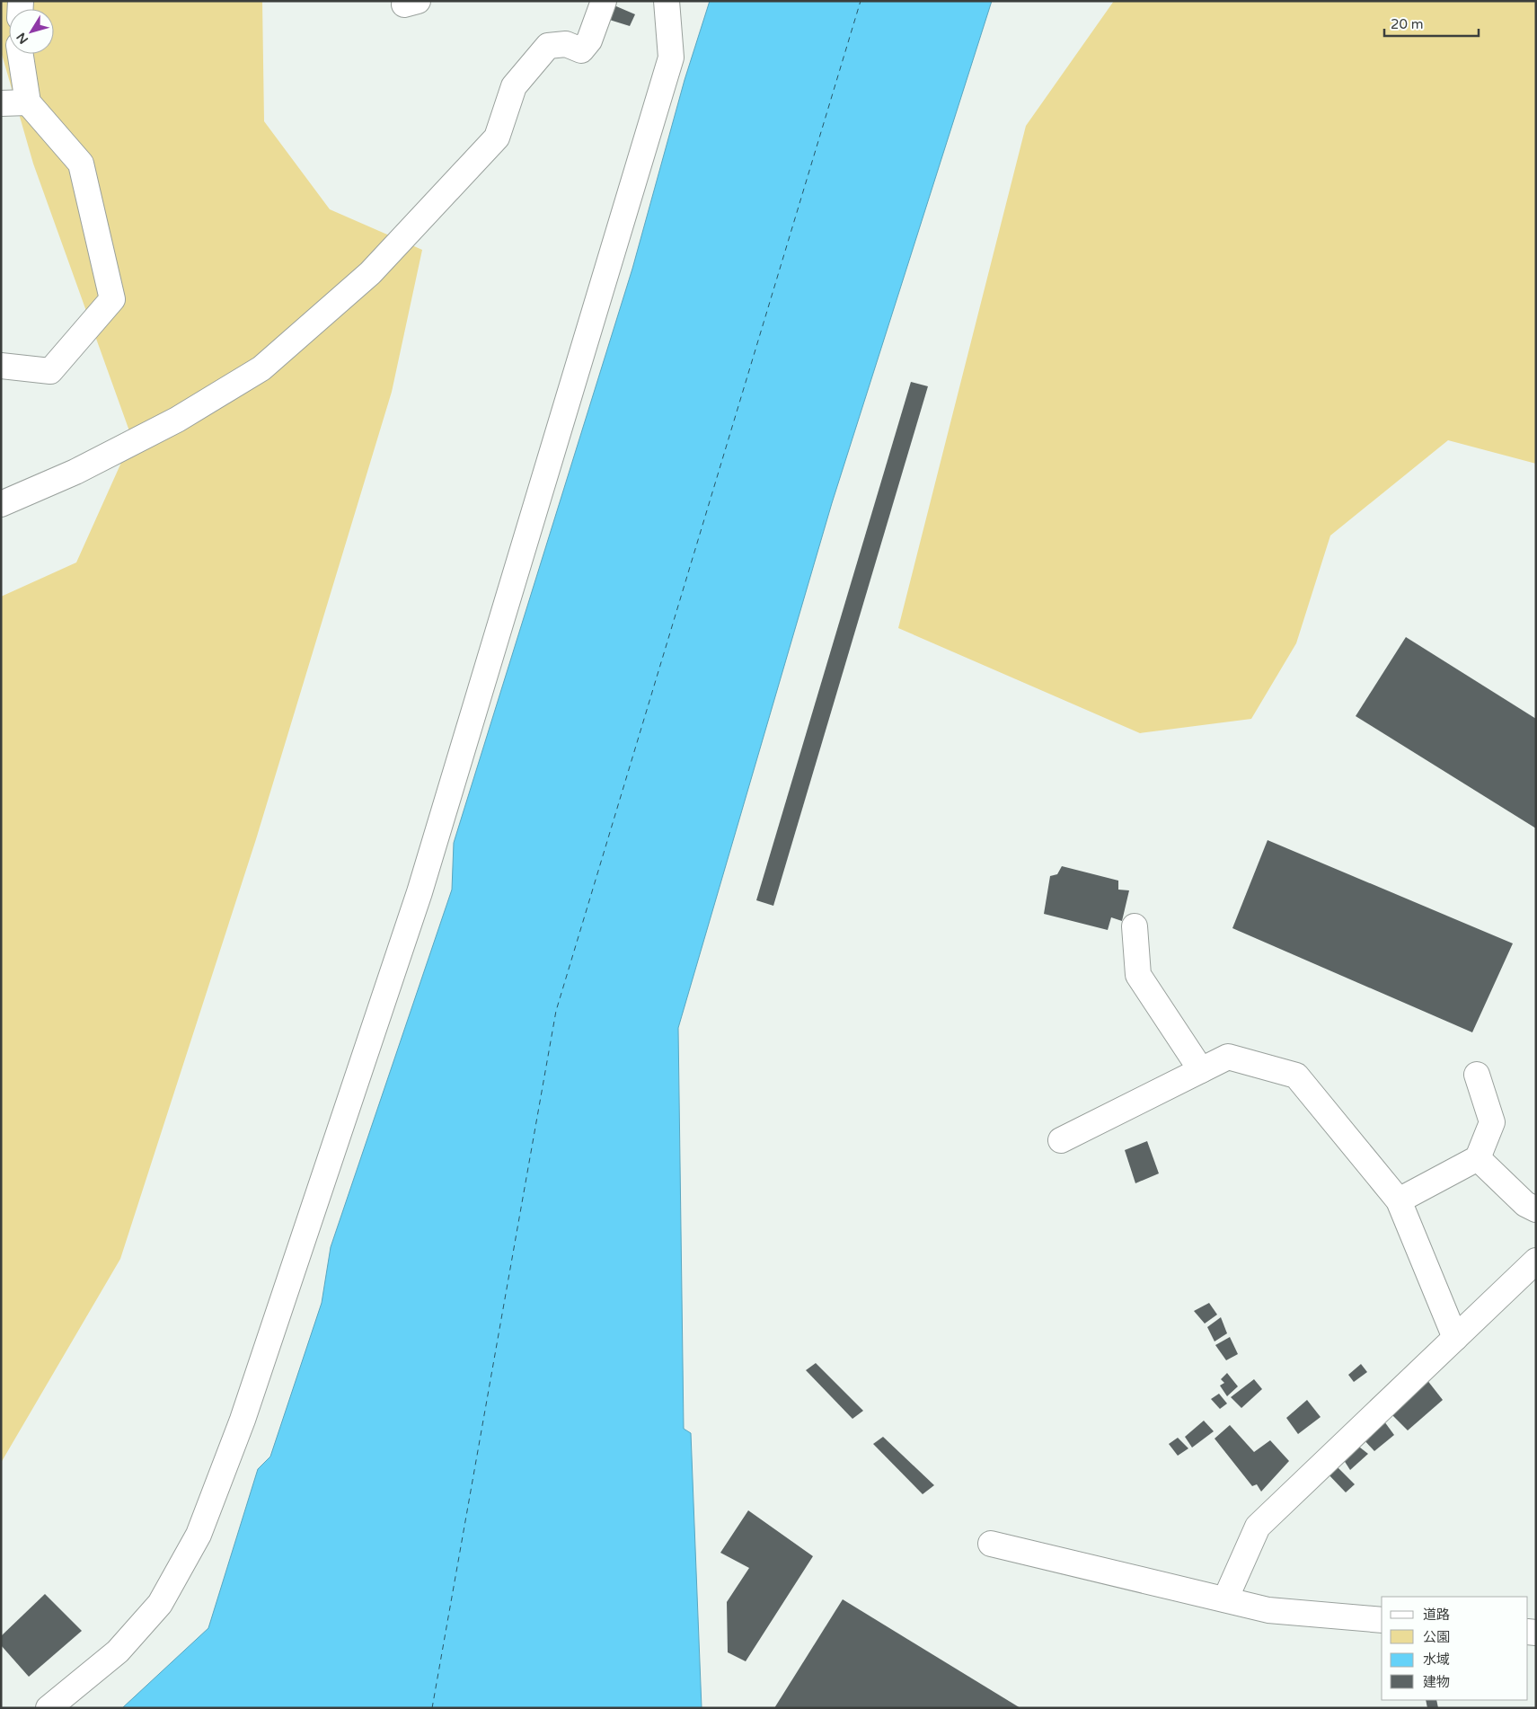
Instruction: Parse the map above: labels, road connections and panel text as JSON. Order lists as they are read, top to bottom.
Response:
{
  "legend": [
    "道路",
    "公園",
    "水域",
    "建物"
  ],
  "scale_bar": "20 m",
  "north": "bottom left"
}
